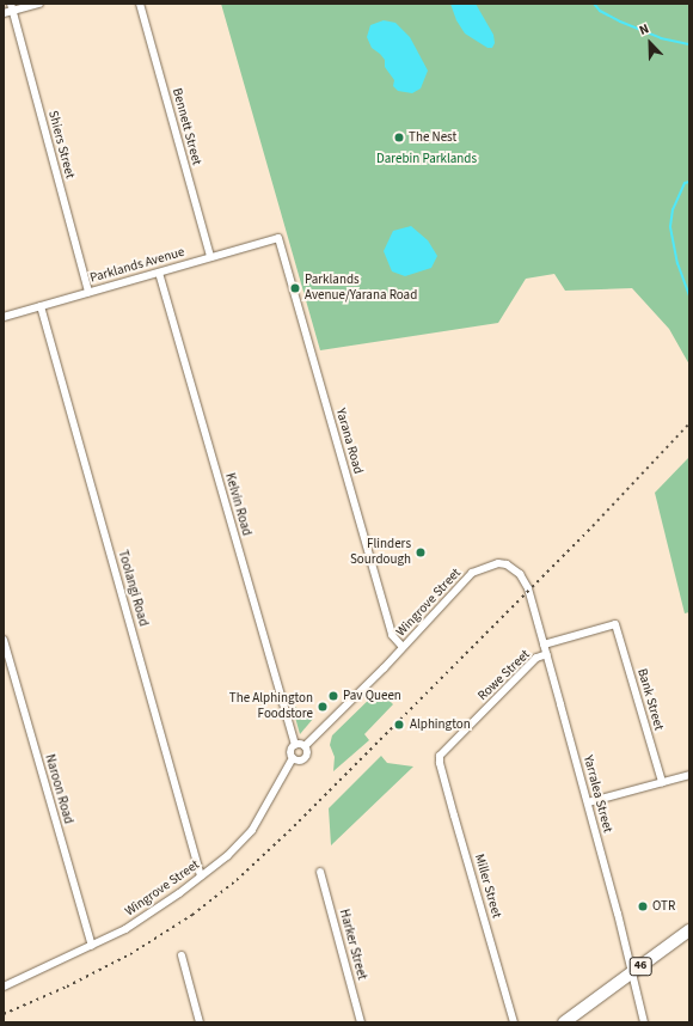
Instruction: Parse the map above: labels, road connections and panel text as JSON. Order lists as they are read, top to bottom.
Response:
{
  "streets": {
    "main road": ["46"],
    "street": [
      "Bennett Street",
      "Shiers Street",
      "Parklands Avenue",
      "Yarana Road",
      "Kelvin Road",
      "Toolangi Road",
      "Wingrove Street",
      "Rowe Street",
      "Bank Street",
      "Naroon Road",
      "Yarralea Street",
      "Miller Street",
      "Harker Street"
    ]
  },
  "crossings": [
    ["Bennett Street", "Parklands Avenue"],
    ["Shiers Street", "Parklands Avenue"],
    ["Parklands Avenue", "Yarana Road"],
    ["Parklands Avenue", "Kelvin Road"],
    ["Parklands Avenue", "Toolangi Road"],
    ["Yarana Road", "Wingrove Street"],
    ["Kelvin Road", "Wingrove Street"],
    ["Toolangi Road", "Wingrove Street"],
    ["Wingrove Street", "Naroon Road"],
    ["Wingrove Street", "Yarralea Street"],
    ["Rowe Street", "Bank Street"],
    ["Rowe Street", "Yarralea Street"],
    ["Rowe Street", "Miller Street"],
    ["Yarralea Street", "46"]
  ],
  "parks": ["Darebin Parklands"],
  "places": [
    "The Nest",
    "Parklands Avenue/Yarana Road",
    "Flinders Sourdough",
    "Pav Queen",
    "The Alphington Foodstore",
    "Alphington",
    "OTR"
  ],
  "north": "top left"
}
